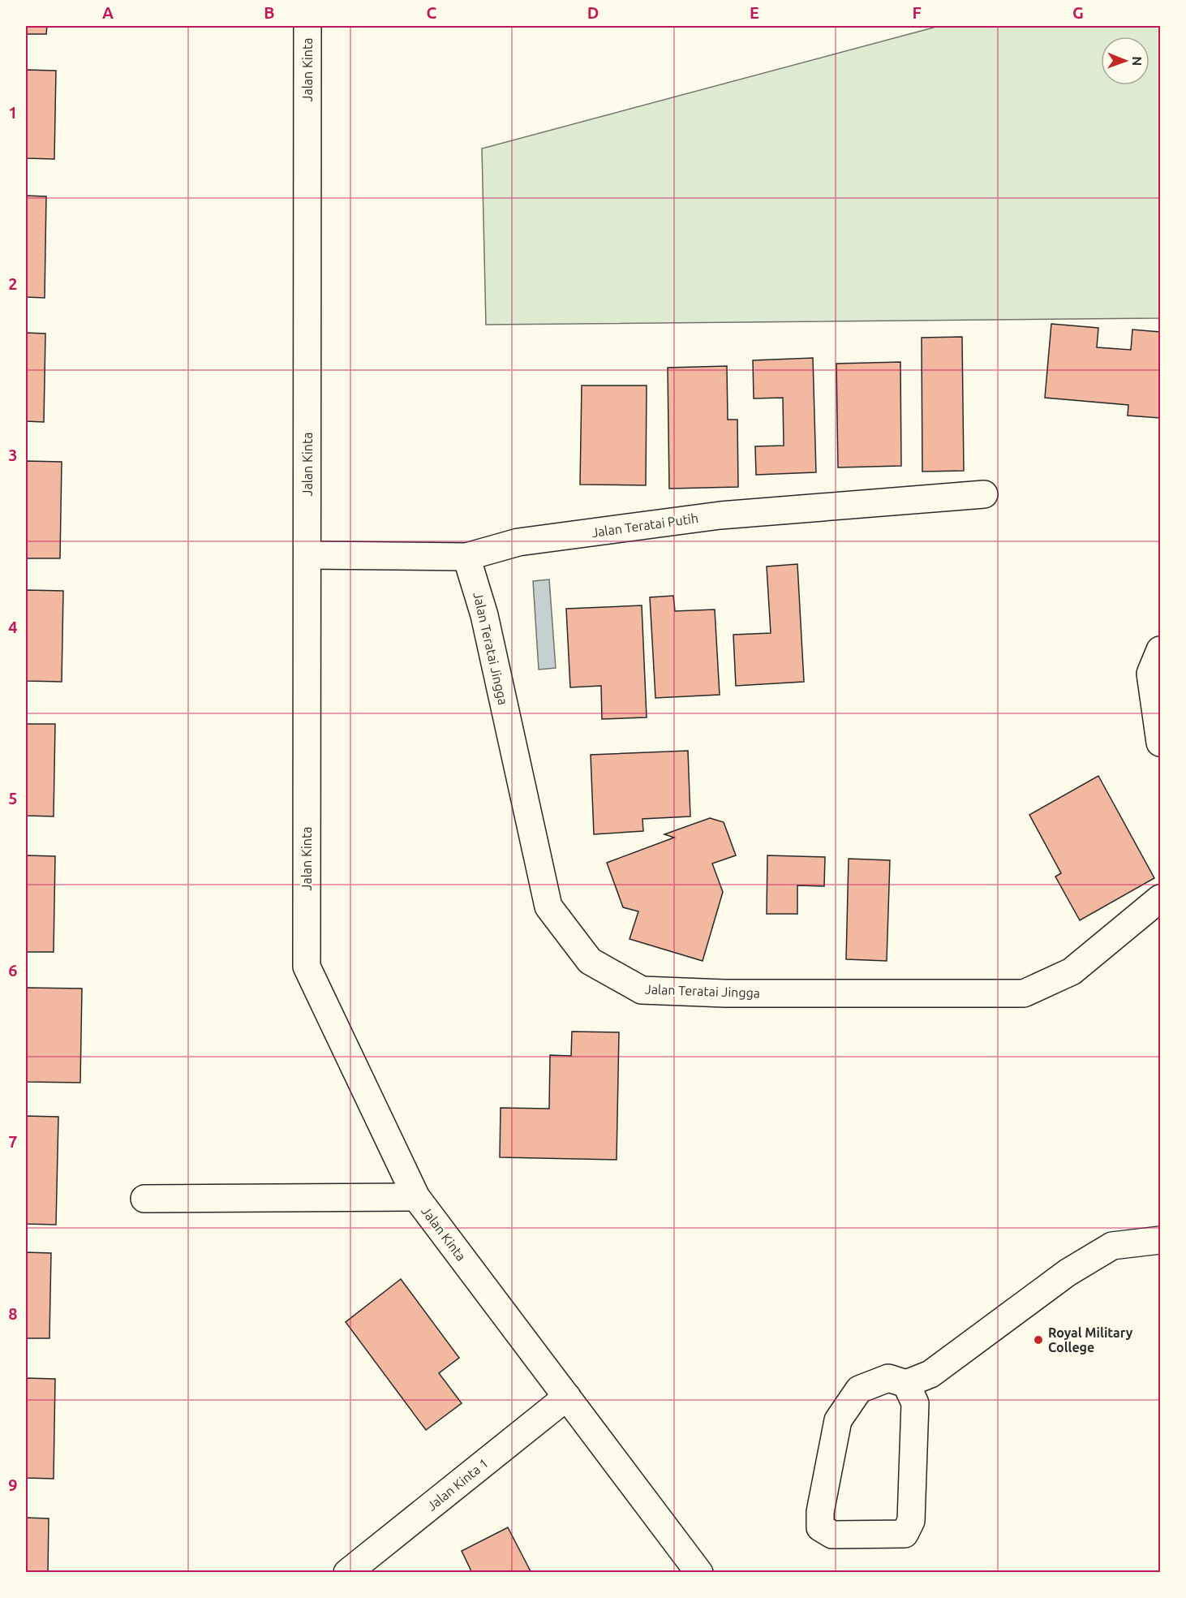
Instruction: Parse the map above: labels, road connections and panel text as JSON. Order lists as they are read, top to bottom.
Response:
{
  "streets": {
    "street": [
      "Jalan Kinta",
      "Jalan Teratai Putih",
      "Jalan Teratai Jingga",
      "Jalan Kinta 1"
    ]
  },
  "crossings": [
    ["Jalan Kinta", "Jalan Teratai Putih"],
    ["Jalan Kinta", "Jalan Kinta 1"],
    ["Jalan Teratai Putih", "Jalan Teratai Jingga"]
  ],
  "places": ["Royal Military College"],
  "north": "right",
  "grid": {
    "columns": [
      "A",
      "B",
      "C",
      "D",
      "E",
      "F",
      "G"
    ],
    "rows": [
      "1",
      "2",
      "3",
      "4",
      "5",
      "6",
      "7",
      "8",
      "9"
    ]
  }
}
